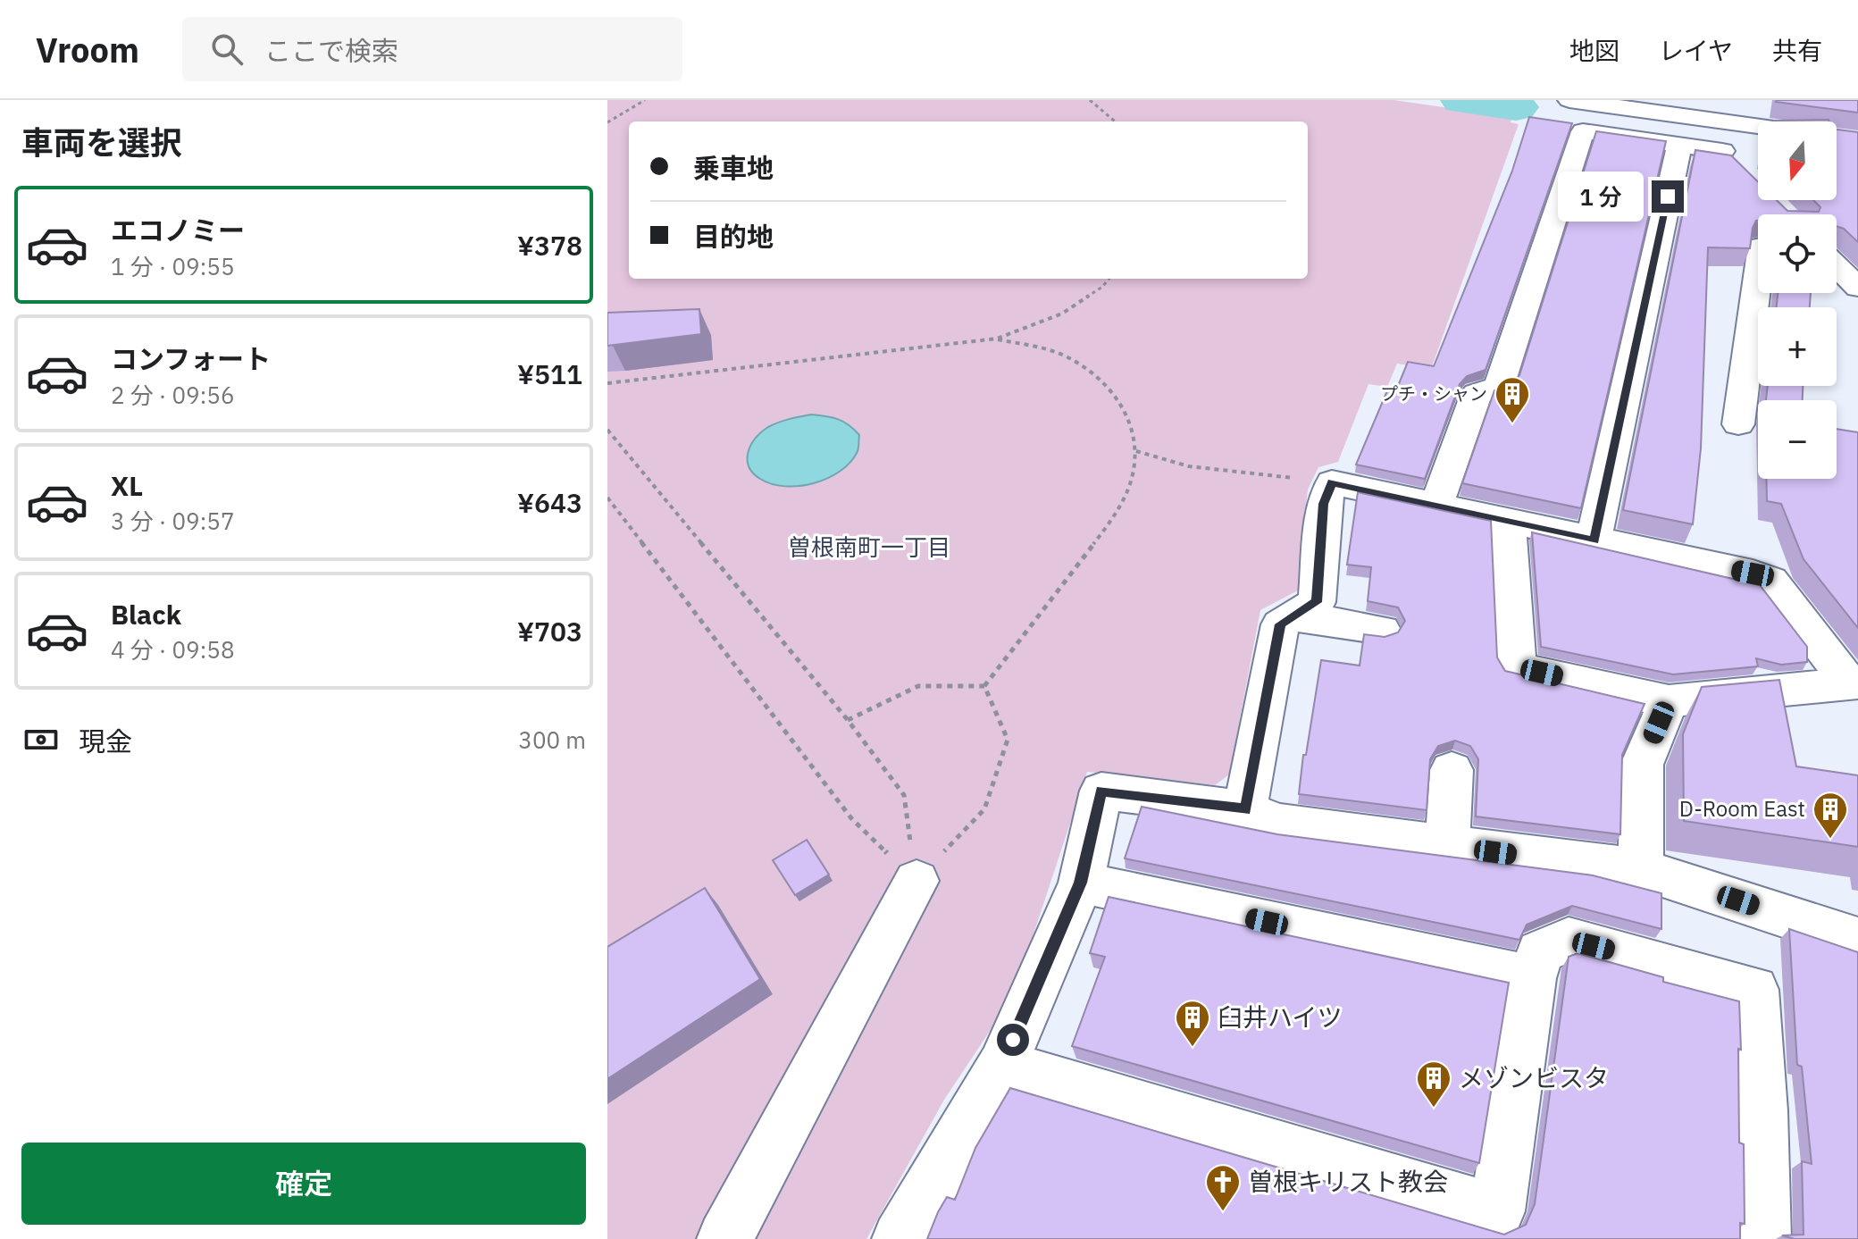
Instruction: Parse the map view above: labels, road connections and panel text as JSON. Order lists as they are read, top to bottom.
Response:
{
  "districts": ["曽根南町一丁目"],
  "places": {
    "building": [
      "プチ・シャン",
      "D-Room East",
      "臼井ハイツ",
      "メゾンビスタ"
    ],
    "church": ["曽根キリスト教会"]
  },
  "north": "bottom",
  "page": {
    "header": "Vroom",
    "search": "ここで検索",
    "nav": ["地図", "レイヤ", "共有"],
    "heading": "車両を選択",
    "map_buttons": ["+", "−"],
    "banner": ["乗車地", "目的地"],
    "bubble": "1 分",
    "list": [
      {
        "name": "エコノミー",
        "note": "1 分 · 09:55",
        "value": "¥378"
      },
      {
        "name": "コンフォート",
        "note": "2 分 · 09:56",
        "value": "¥511"
      },
      {
        "name": "XL",
        "note": "3 分 · 09:57",
        "value": "¥643"
      },
      {
        "name": "Black",
        "note": "4 分 · 09:58",
        "value": "¥703"
      }
    ],
    "pay": ["現金", "300 m"],
    "buttons": "確定"
  }
}
